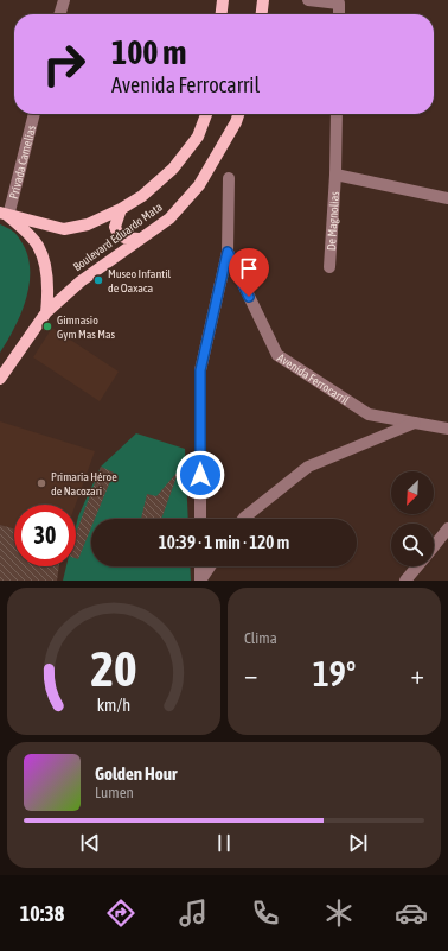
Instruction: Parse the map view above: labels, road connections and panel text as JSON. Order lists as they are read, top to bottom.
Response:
{
  "streets": {
    "main road": ["Boulevard Eduardo Mata"],
    "street": ["Privada Camelias", "De Magnolias", "Avenida Ferrocarril"]
  },
  "crossings": [
    ["Privada Camelias", "Boulevard Eduardo Mata"]
  ],
  "places": ["Museo Infantil de Oaxaca", "Gimnasio Gym Mas Mas", "Primaria Héroe de Nacozari"],
  "north": "bottom left",
  "page": {
    "turn": ["100 m", "Avenida Ferrocarril"],
    "limit": "30",
    "trip": "10:39 · 1 min · 120 m",
    "tile": "Clima",
    "heat": ["−", "19°", "+"],
    "song": ["Golden Hour", "Lumen"],
    "tabs": "10:38",
    "gauge": ["20", "km/h"]
  }
}
